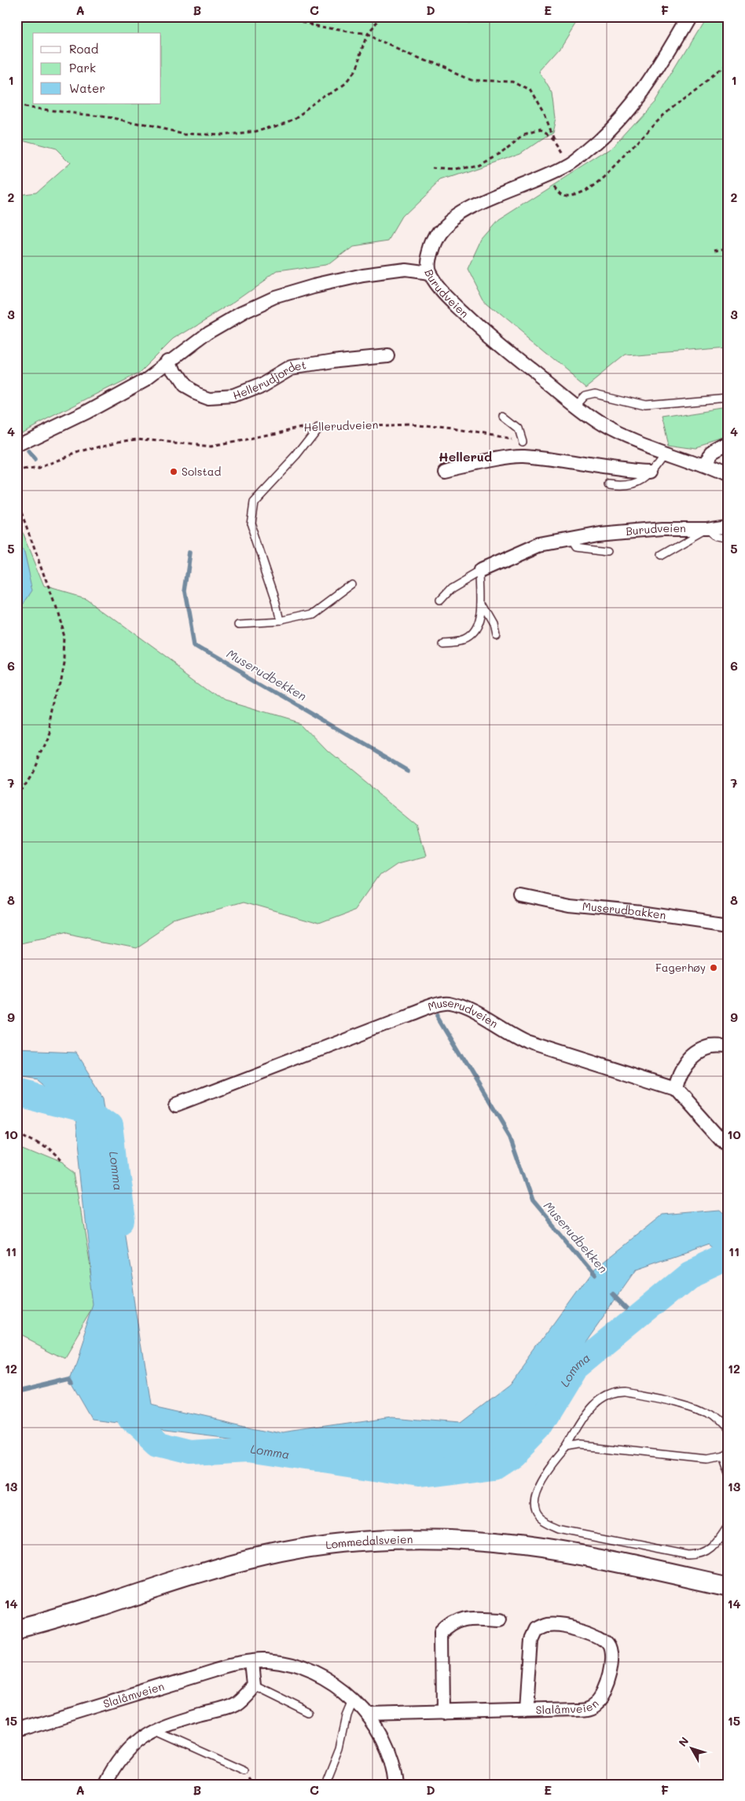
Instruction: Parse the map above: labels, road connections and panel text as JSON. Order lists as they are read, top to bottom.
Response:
{
  "streets": {
    "main road": ["Lommedalsveien"],
    "street": [
      "Burudveien",
      "Hellerudjordet",
      "Muserudbakken",
      "Muserudveien",
      "Slalåmveien"
    ],
    "path": ["Hellerudveien"]
  },
  "districts": ["Hellerud"],
  "water": ["Muserudbekken", "Lomma"],
  "places": ["Solstad", "Fagerhøy"],
  "legend": ["Road", "Park", "Water"],
  "north": "top left",
  "grid": {
    "columns": [
      "A",
      "B",
      "C",
      "D",
      "E",
      "F"
    ],
    "rows": [
      "1",
      "2",
      "3",
      "4",
      "5",
      "6",
      "7",
      "8",
      "9",
      "10",
      "11",
      "12",
      "13",
      "14",
      "15"
    ]
  }
}
